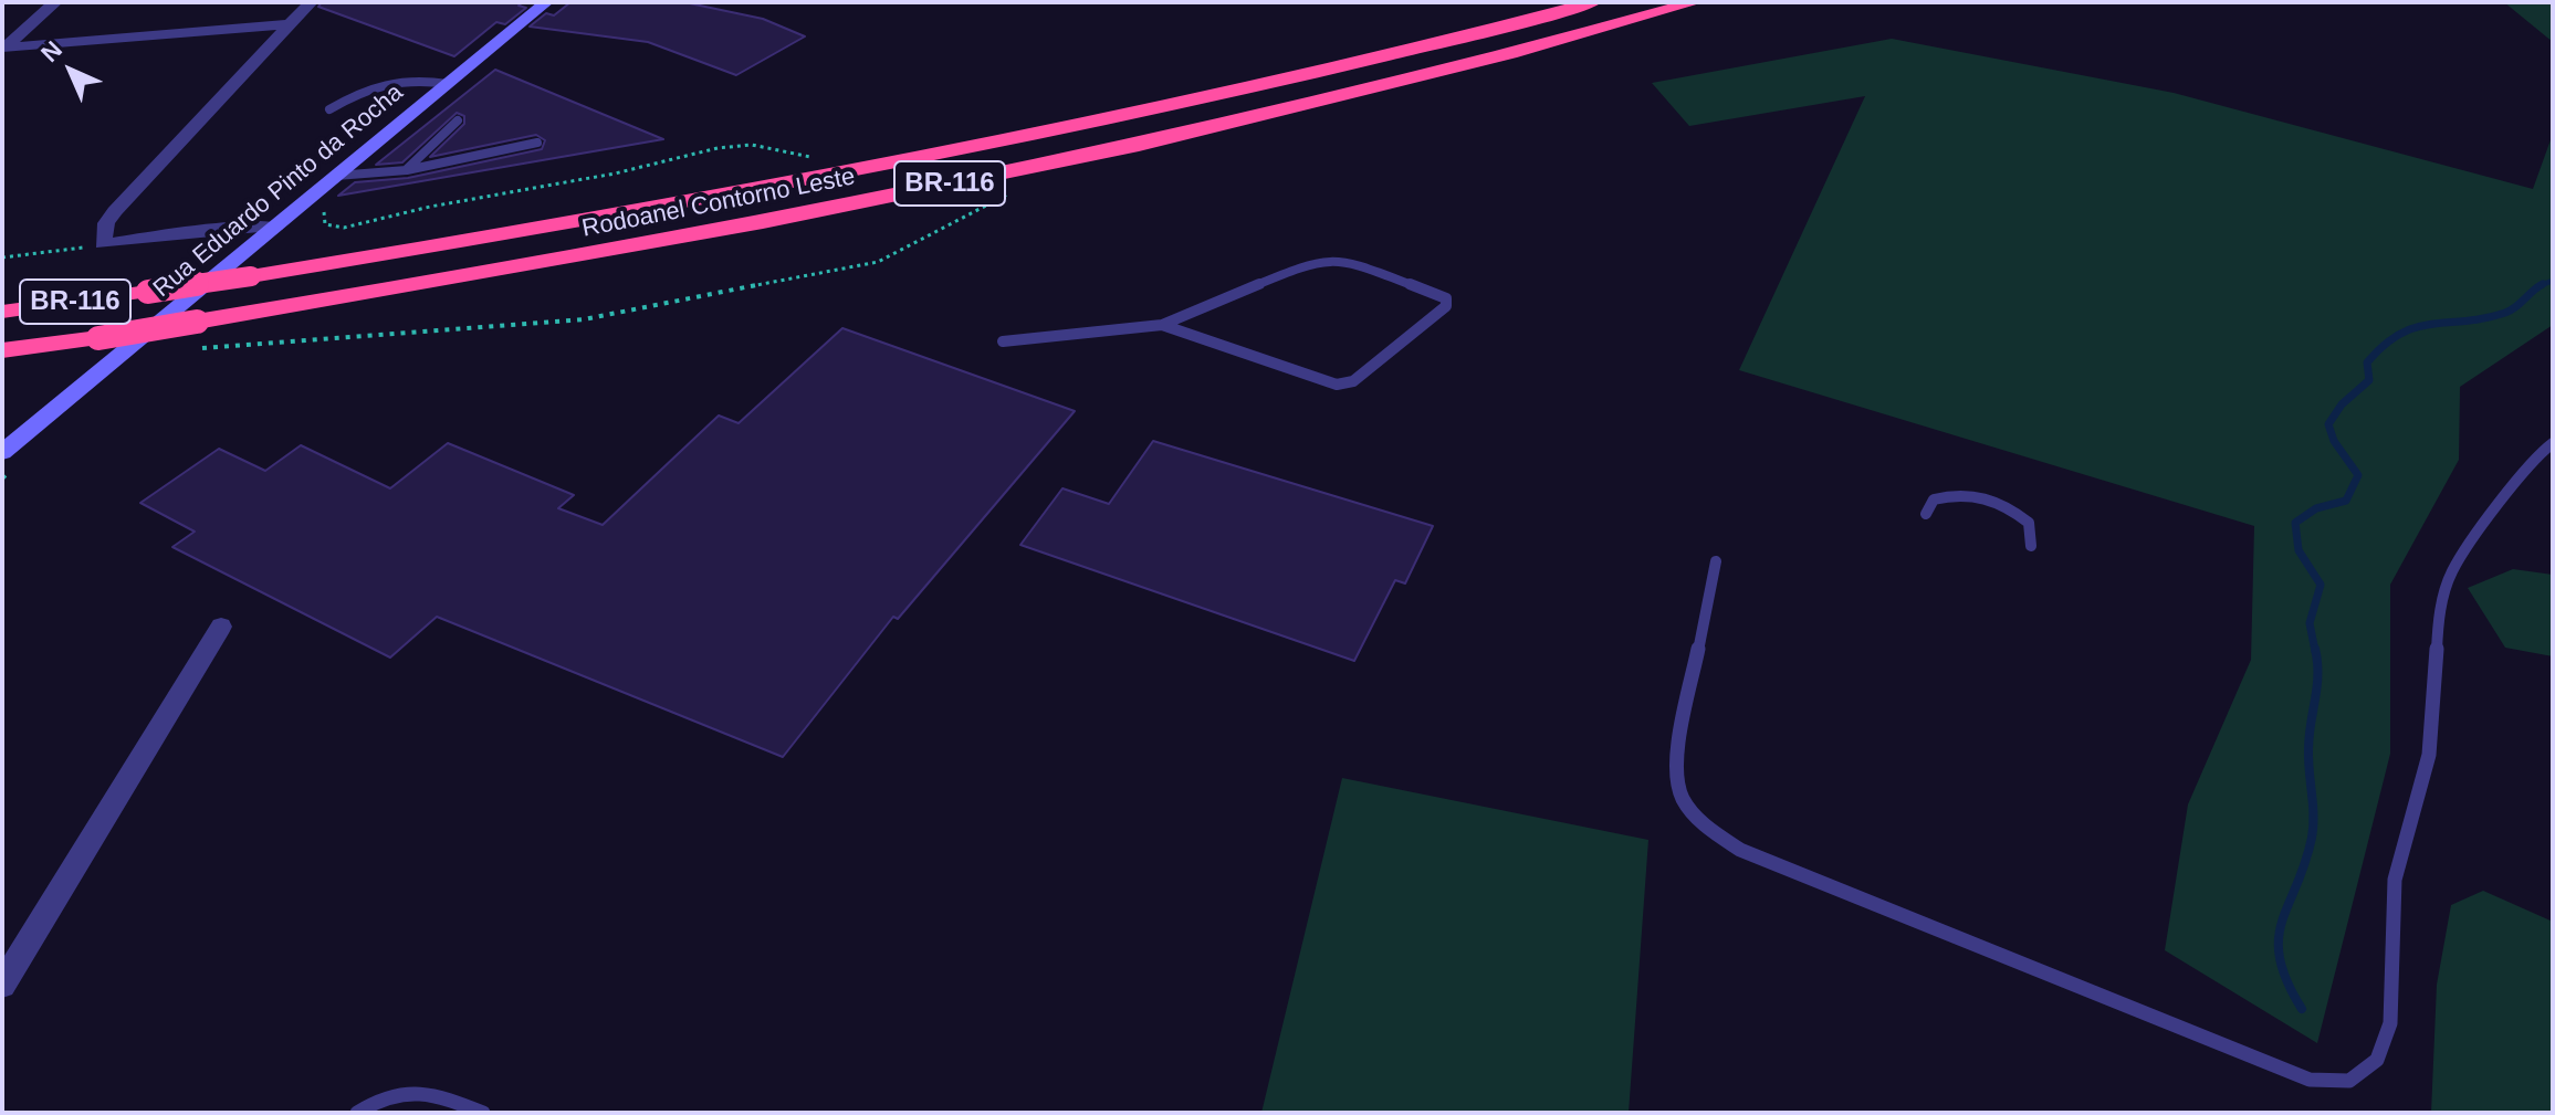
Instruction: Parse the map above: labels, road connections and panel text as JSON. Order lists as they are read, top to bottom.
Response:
{
  "streets": {
    "highway": ["BR-116", "Rodoanel Contorno Leste"],
    "main road": ["Rua Eduardo Pinto da Rocha"]
  },
  "north": "top left"
}
